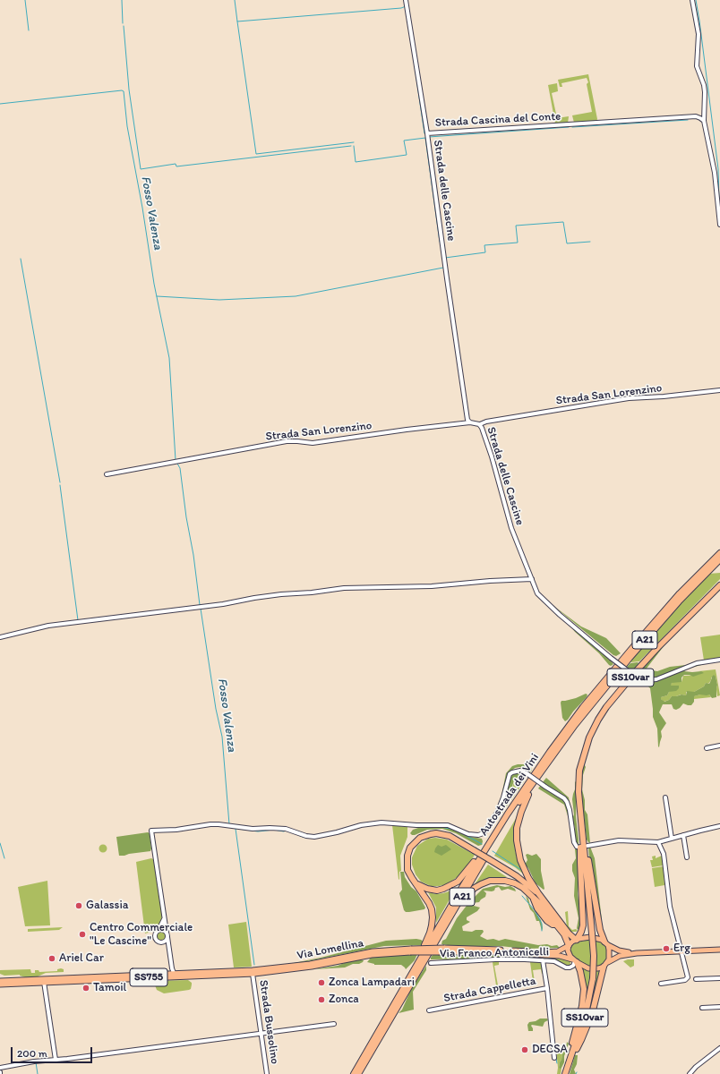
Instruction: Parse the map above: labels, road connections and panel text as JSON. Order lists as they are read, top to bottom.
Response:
{
  "streets": {
    "highway": ["A21", "SS10var", "Autostrada dei Vini"],
    "main road": ["Via Lomellina", "SS755"],
    "street": [
      "Strada Cascina del Conte",
      "Strada delle Cascine",
      "Strada San Lorenzino",
      "Via Franco Antonicelli",
      "Strada Cappelletta",
      "Strada Bussolino"
    ]
  },
  "crossings": [
    ["Strada Cascina del Conte", "Strada delle Cascine"],
    ["Strada delle Cascine", "Strada San Lorenzino"],
    ["Via Lomellina", "SS755"],
    ["Via Lomellina", "Strada Bussolino"],
    ["Via Franco Antonicelli", "Strada Cappelletta"],
    ["SS755", "Strada Bussolino"]
  ],
  "water": ["Fosso Valenza"],
  "places": [
    "Galassia",
    "Centro Commerciale \"Le Cascine\"",
    "Erg",
    "Ariel Car",
    "Zonca Lampadari",
    "Tamoil",
    "Zonca",
    "DECSA"
  ],
  "scale_bar": "200 m"
}
